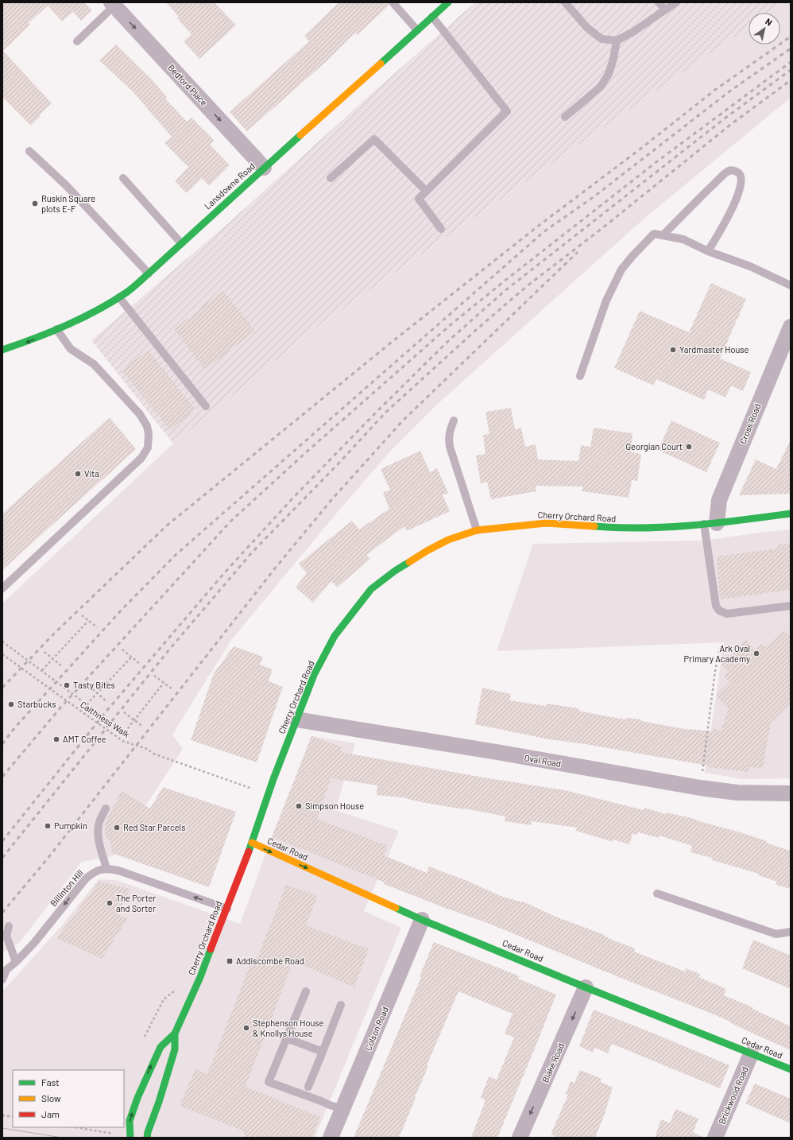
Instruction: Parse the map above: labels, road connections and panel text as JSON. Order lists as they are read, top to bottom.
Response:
{
  "streets": {
    "street": [
      "Bedford Place",
      "Lansdowne Road",
      "Cross Road",
      "Cherry Orchard Road",
      "Oval Road",
      "Cedar Road",
      "Colson Road",
      "Blake Road",
      "Brickwood Road"
    ],
    "lane": ["Billinton Hill"],
    "path": ["Caithness Walk"]
  },
  "crossings": [
    ["Bedford Place", "Lansdowne Road"],
    ["Cross Road", "Cherry Orchard Road"],
    ["Cherry Orchard Road", "Oval Road"],
    ["Cherry Orchard Road", "Cedar Road"],
    ["Cedar Road", "Colson Road"],
    ["Cedar Road", "Blake Road"],
    ["Cedar Road", "Brickwood Road"]
  ],
  "one_way": ["Bedford Place", "Billinton Hill", "Blake Road"],
  "places": {
    "other": [
      "Ruskin Square plots E-F",
      "Yardmaster House",
      "Georgian Court",
      "Vita",
      "Ark Oval Primary Academy",
      "Tasty Bites",
      "Starbucks",
      "AMT Coffee",
      "Simpson House",
      "Pumpkin",
      "Red Star Parcels",
      "The Porter and Sorter",
      "Stephenson House & Knollys House"
    ],
    "transit": ["Addiscombe Road"]
  },
  "legend": ["Fast", "Slow", "Jam"],
  "north": "top right"
}
